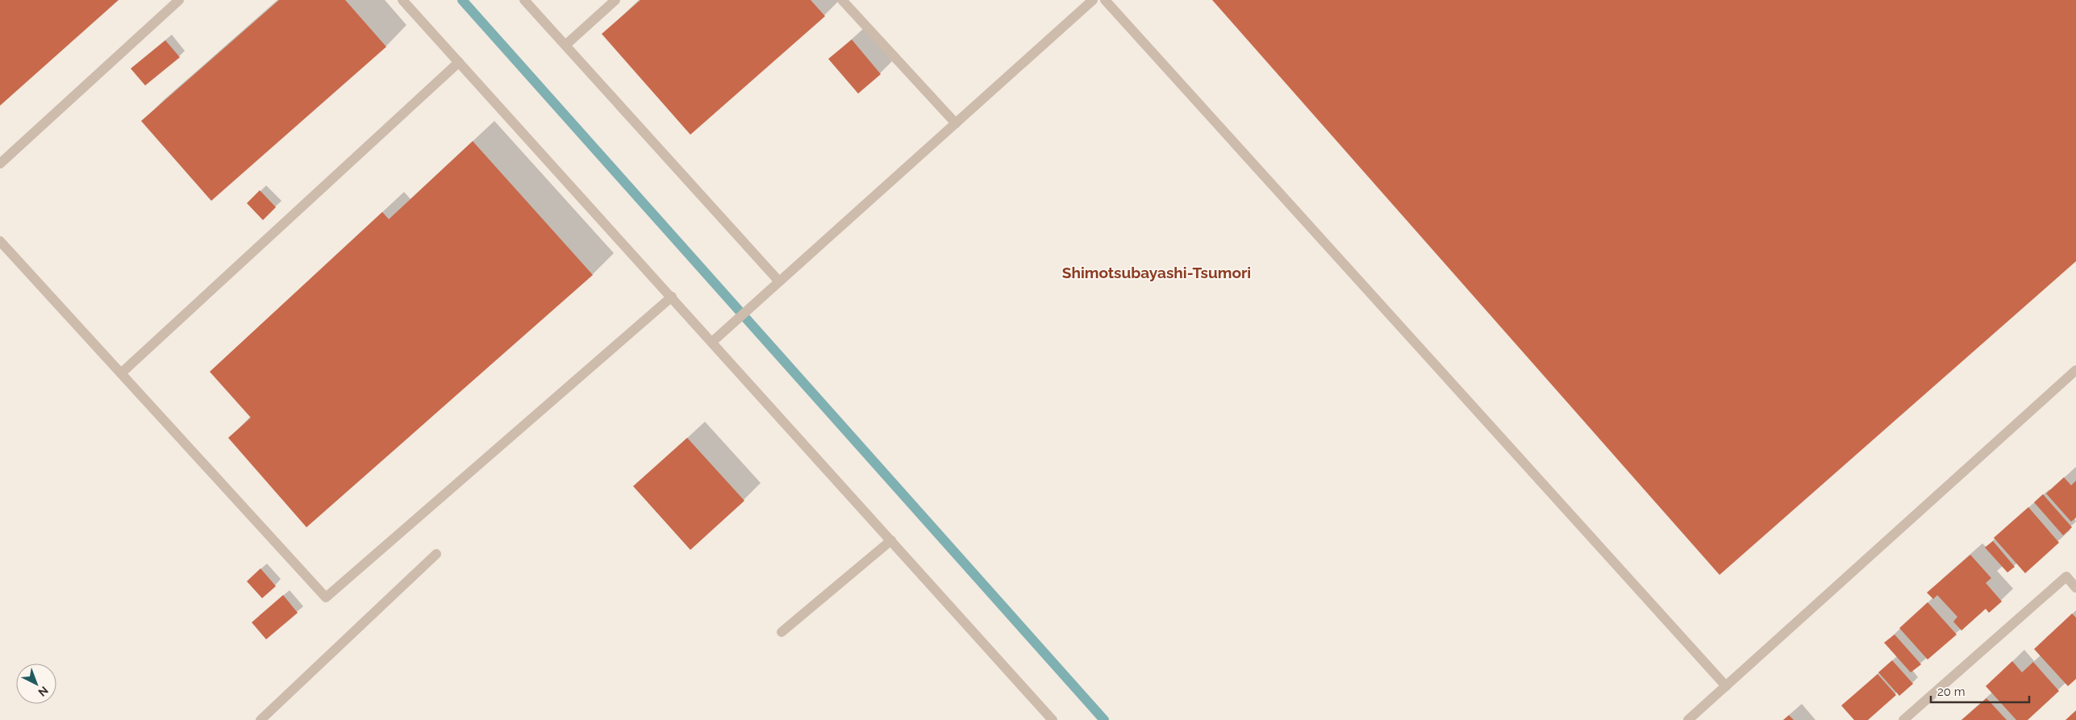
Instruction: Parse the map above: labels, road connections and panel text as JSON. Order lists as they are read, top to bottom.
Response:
{
  "districts": ["Shimotsubayashi-Tsumori"],
  "scale_bar": "20 m",
  "north": "bottom right"
}
